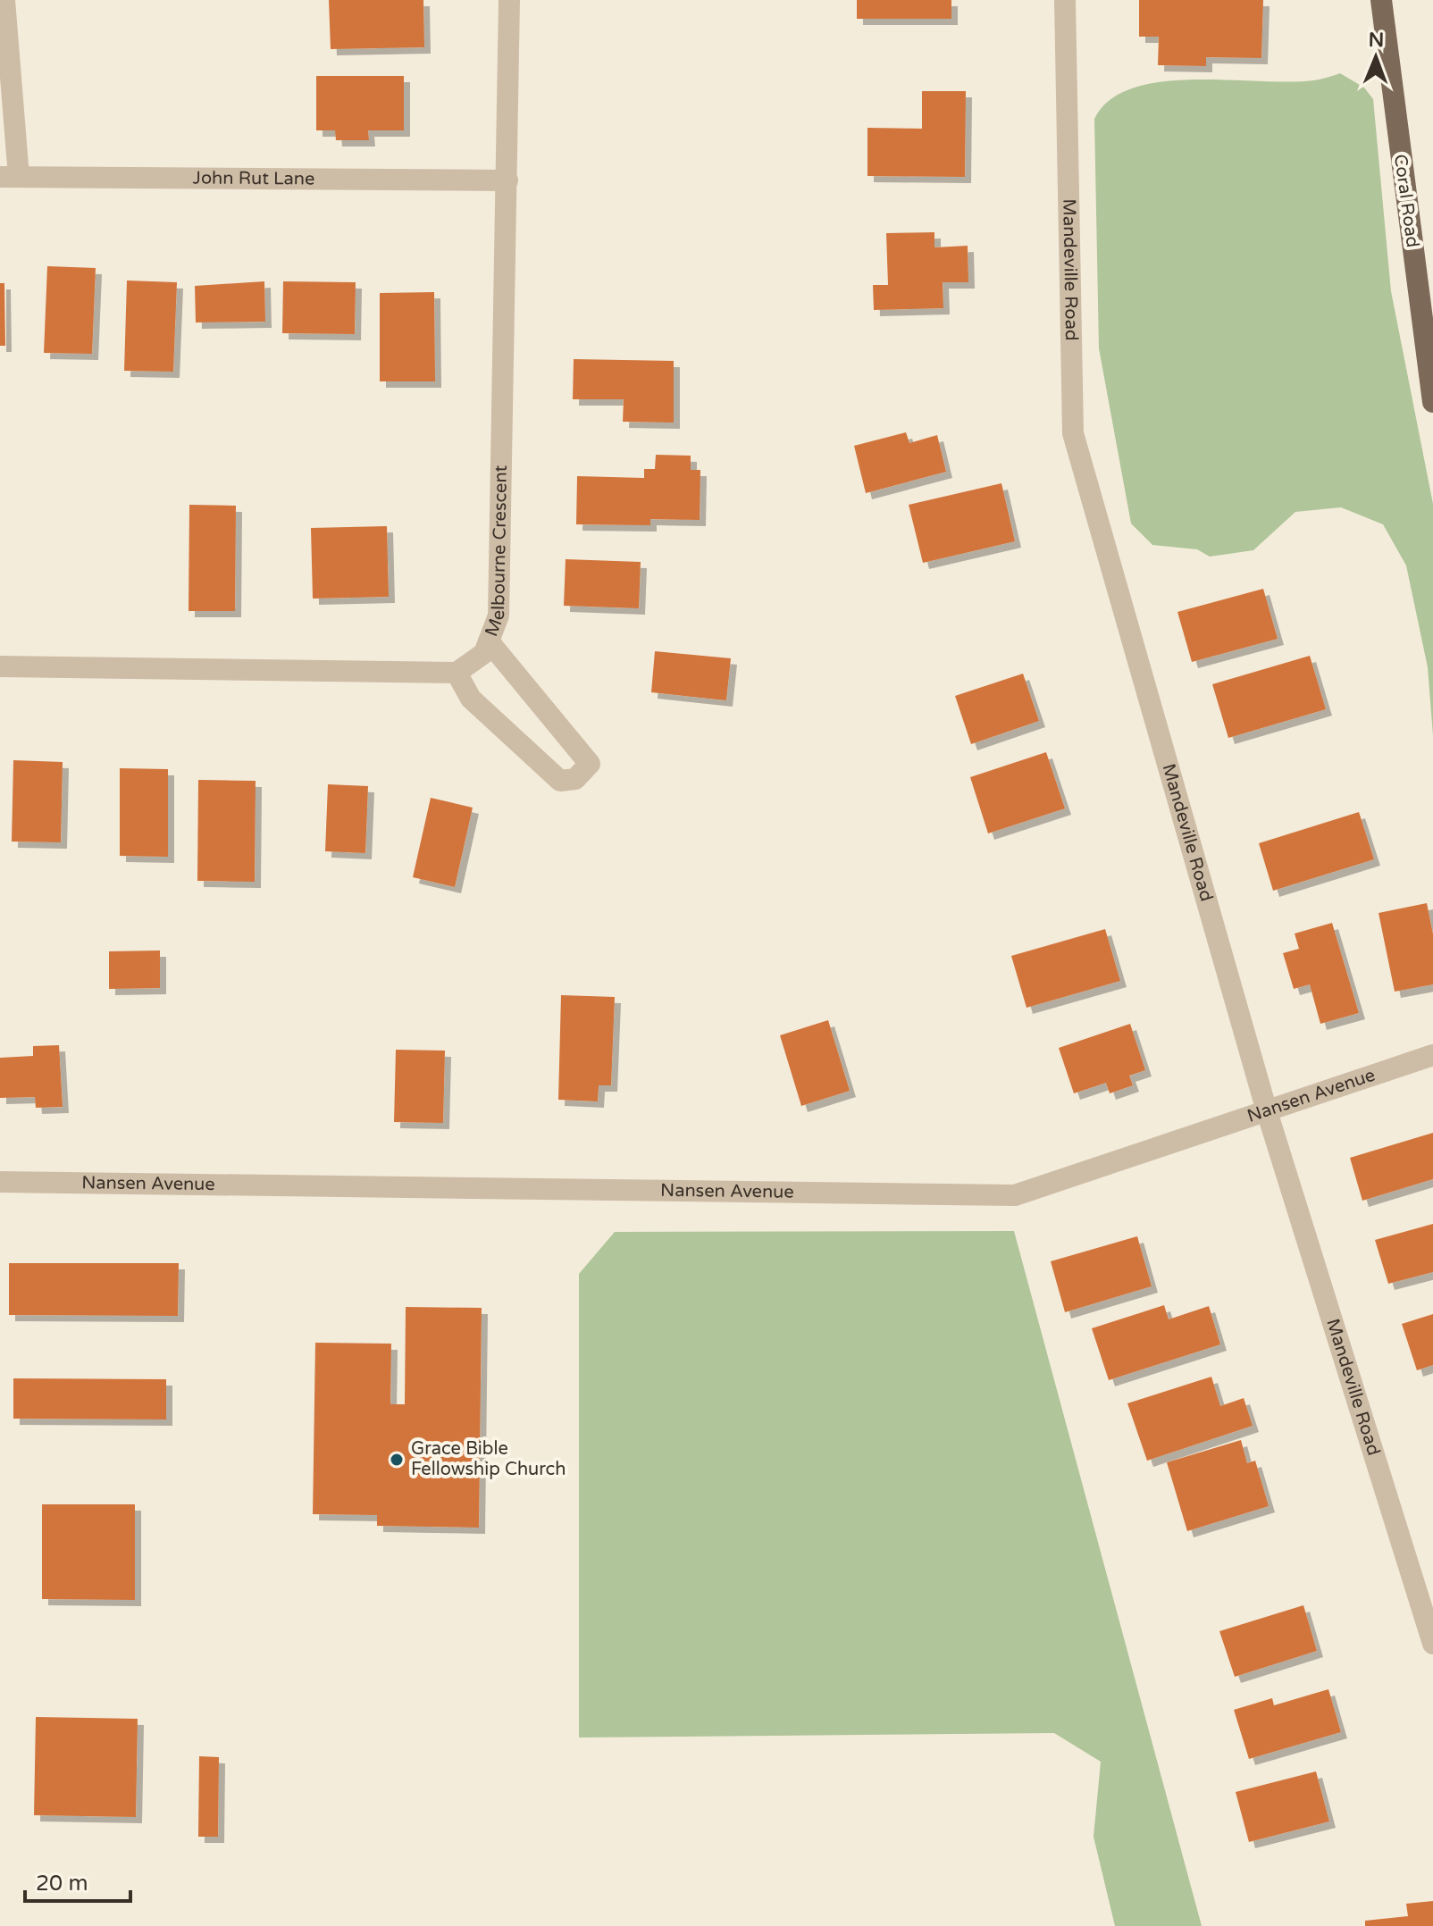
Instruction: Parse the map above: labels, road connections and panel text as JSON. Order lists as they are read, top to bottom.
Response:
{
  "streets": {
    "main road": ["Coral Road"],
    "street": [
      "John Rut Lane",
      "Mandeville Road",
      "Melbourne Crescent",
      "Nansen Avenue"
    ]
  },
  "crossings": [
    ["John Rut Lane", "Melbourne Crescent"],
    ["Mandeville Road", "Nansen Avenue"]
  ],
  "places": ["Grace Bible Fellowship Church"],
  "scale_bar": "20 m",
  "north": "top"
}
